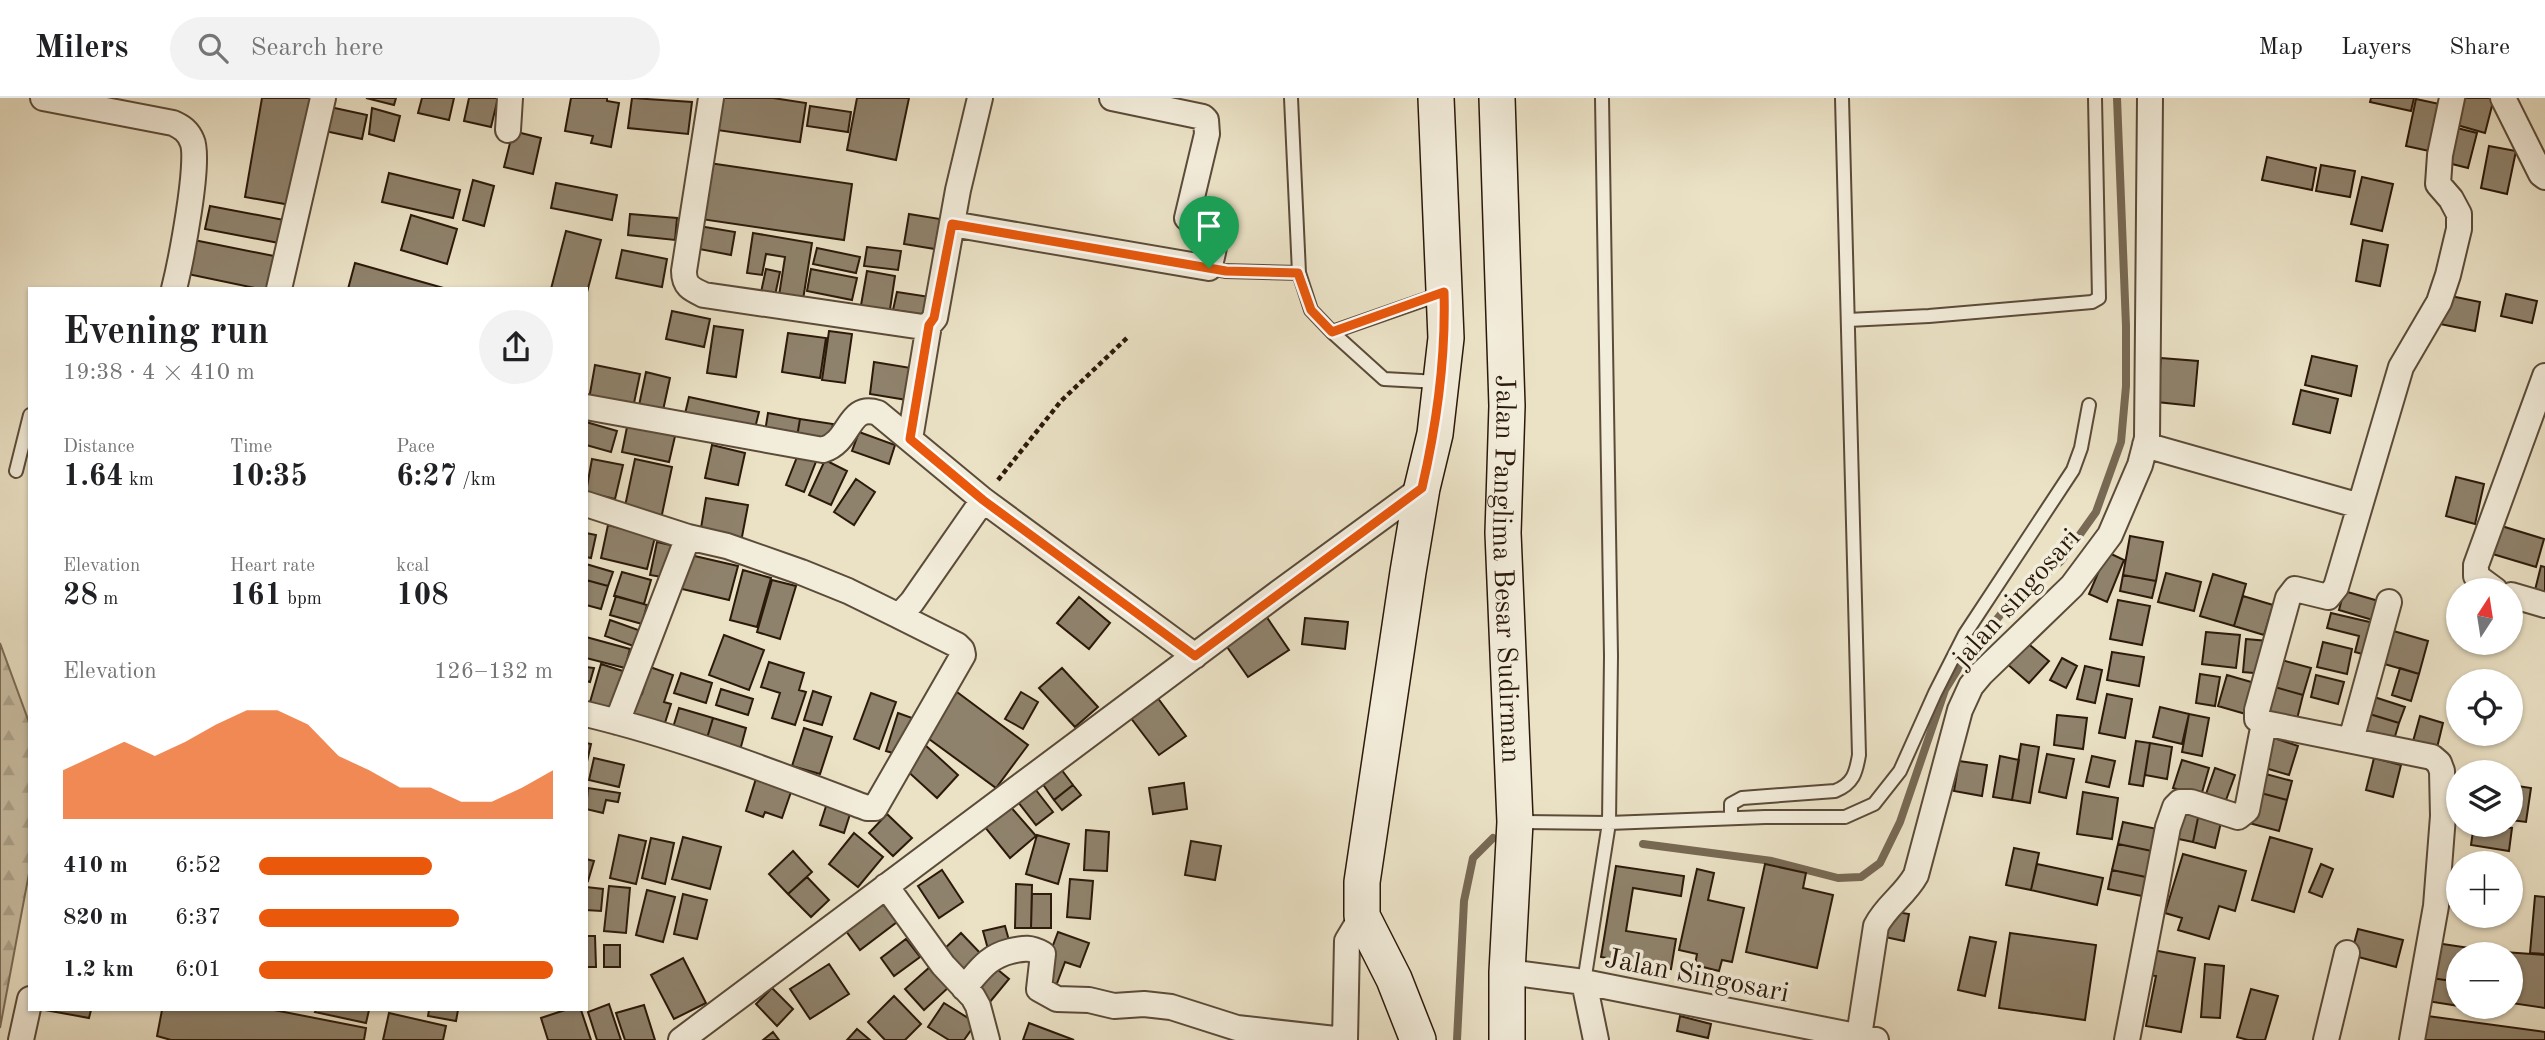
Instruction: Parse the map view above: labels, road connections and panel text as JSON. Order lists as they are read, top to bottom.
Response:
{
  "streets": {
    "main road": ["Jalan Panglima Besar Sudirman"],
    "street": ["jalan singosari", "Jalan Singosari"]
  },
  "crossings": [
    ["Jalan Panglima Besar Sudirman", "Jalan Singosari"],
    ["jalan singosari", "Jalan Singosari"]
  ],
  "north": "top",
  "page": {
    "header": "Milers",
    "search": "Search here",
    "nav": ["Map", "Layers", "Share"],
    "heading": ["Evening run", "19:38 · 4 × 410 m"],
    "stats": [
      ["Distance", "1.64 km"],
      ["Time", "10:35"],
      ["Pace", "6:27 /km"],
      ["Elevation", "28 m"],
      ["Heart rate", "161 bpm"],
      ["kcal", "108"]
    ],
    "map_buttons": ["+", "−"],
    "chart": ["Elevation", "126–132 m"],
    "list": [
      {
        "name": "410 m",
        "note": "6:52"
      },
      {
        "name": "820 m",
        "note": "6:37"
      },
      {
        "name": "1.2 km",
        "note": "6:01"
      }
    ]
  }
}
